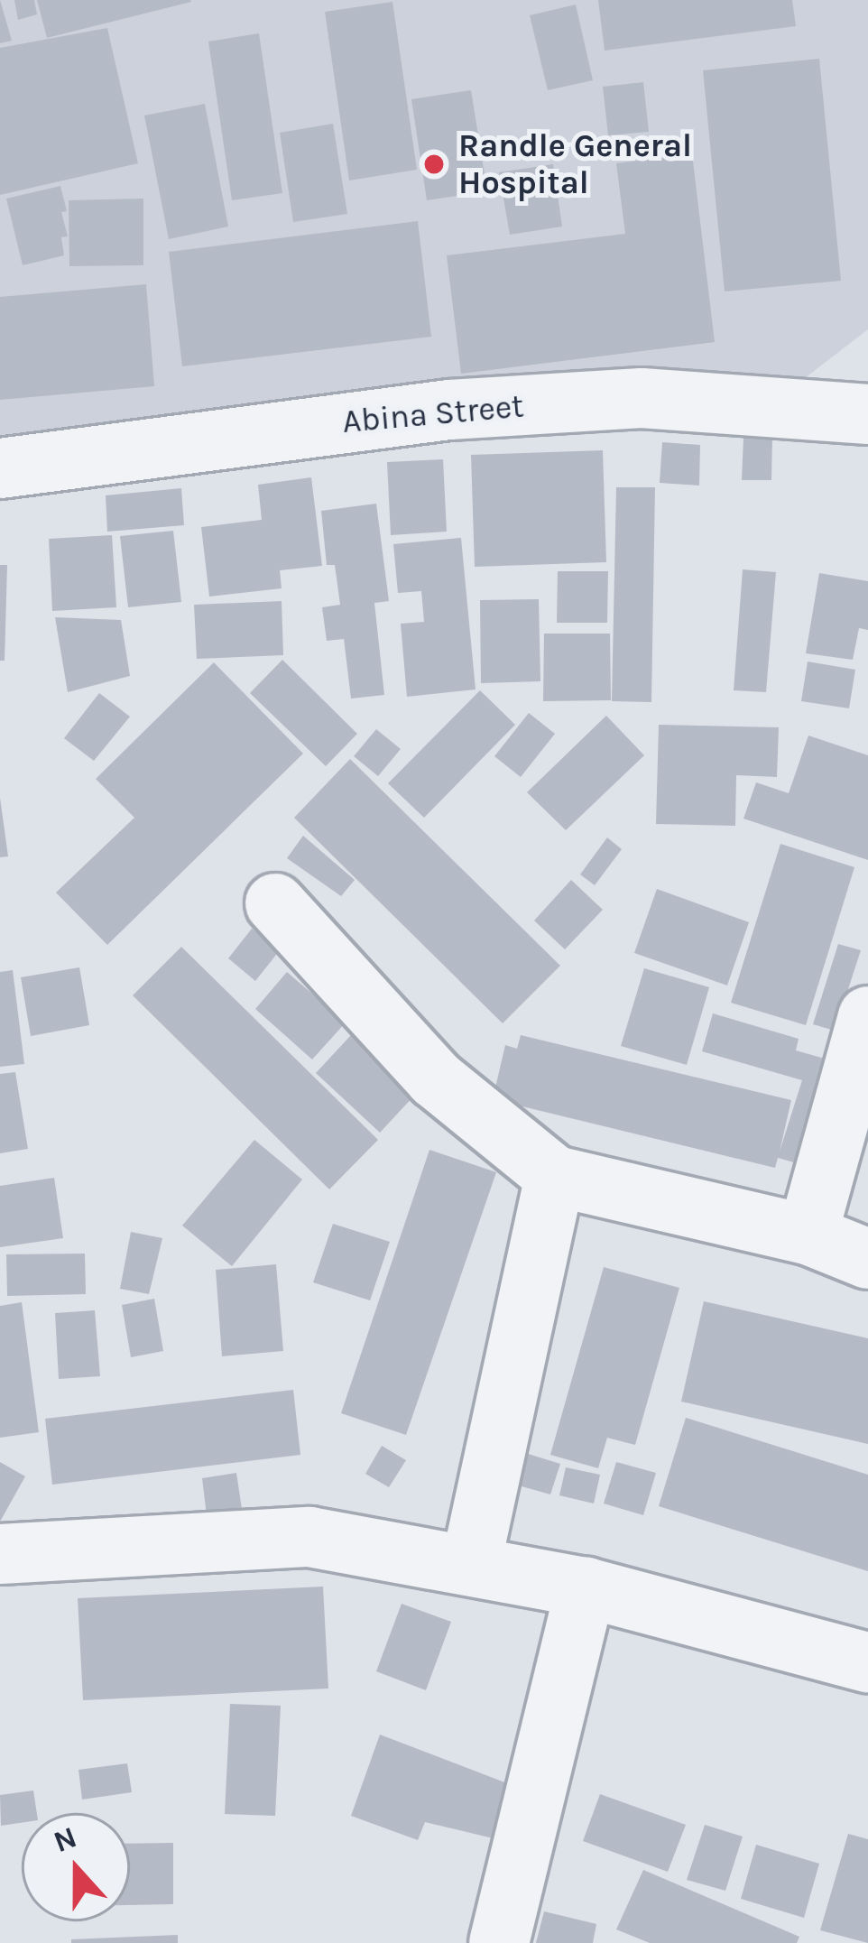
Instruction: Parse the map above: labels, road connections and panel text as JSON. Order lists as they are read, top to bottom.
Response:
{
  "streets": {
    "street": ["Abina Street"]
  },
  "places": ["Randle General Hospital"],
  "north": "top"
}
